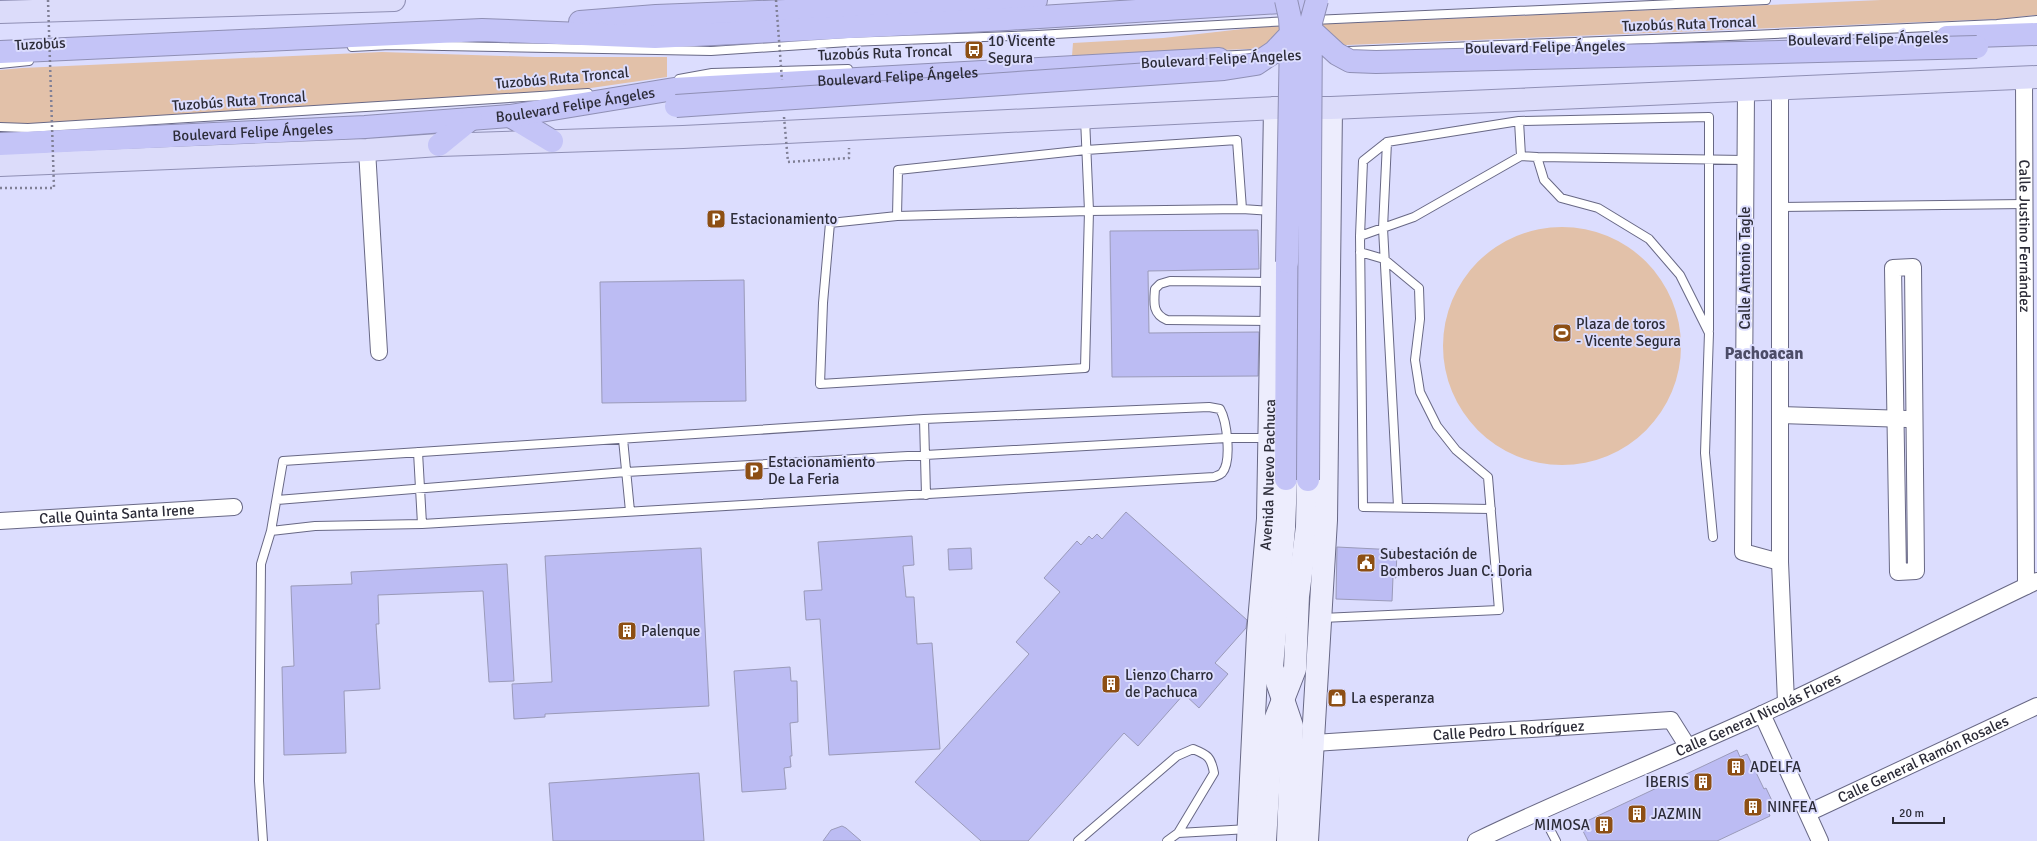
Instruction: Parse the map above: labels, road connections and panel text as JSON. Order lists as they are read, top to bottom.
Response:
{
  "streets": {
    "highway": ["Boulevard Felipe Ángeles"],
    "main road": ["Avenida Nuevo Pachuca"],
    "street": [
      "Calle Justino Fernández",
      "Calle Antonio Tagle",
      "Calle Quinta Santa Irene",
      "Calle General Nicolás Flores",
      "Calle Pedro L Rodríguez",
      "Calle General Ramón Rosales"
    ],
    "lane": ["Tuzobús Ruta Troncal", "Tuzobús"]
  },
  "crossings": [
    ["Tuzobús Ruta Troncal", "Boulevard Felipe Ángeles"],
    ["Boulevard Felipe Ángeles", "Calle Justino Fernández"],
    ["Boulevard Felipe Ángeles", "Calle Antonio Tagle"],
    ["Boulevard Felipe Ángeles", "Avenida Nuevo Pachuca"],
    ["Calle Justino Fernández", "Calle General Nicolás Flores"],
    ["Calle General Nicolás Flores", "Calle Pedro L Rodríguez"]
  ],
  "districts": ["Pachoacan"],
  "places": {
    "bus stop": ["10 Vicente Segura"],
    "parking": ["Estacionamiento", "Estacionamiento De La Feria"],
    "sports": ["Plaza de toros - Vicente Segura"],
    "public building": ["Subestación de Bomberos Juan C. Doria"],
    "building": [
      "Palenque",
      "Lienzo Charro de Pachuca",
      "ADELFA",
      "IBERIS",
      "NINFEA",
      "JAZMIN",
      "MIMOSA"
    ],
    "shop": ["La esperanza"]
  },
  "scale_bar": "20 m"
}
